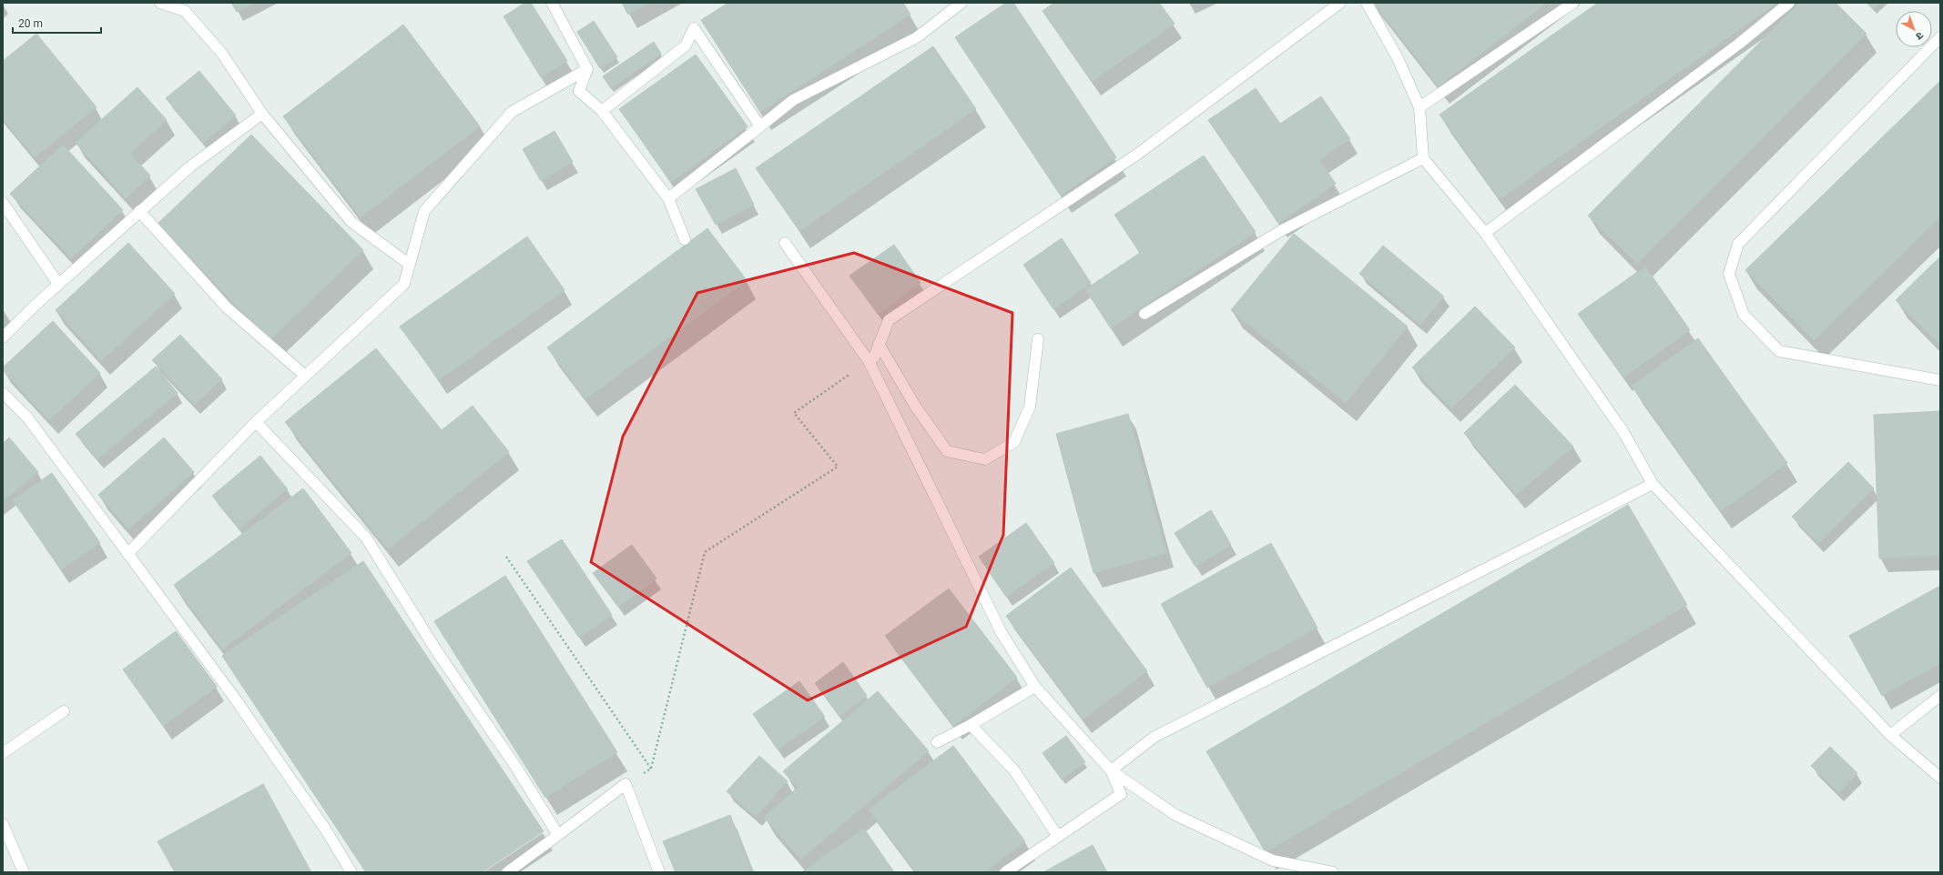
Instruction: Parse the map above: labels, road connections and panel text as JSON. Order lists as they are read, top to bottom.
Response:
{
  "scale_bar": "20 m",
  "north": "bottom right"
}
